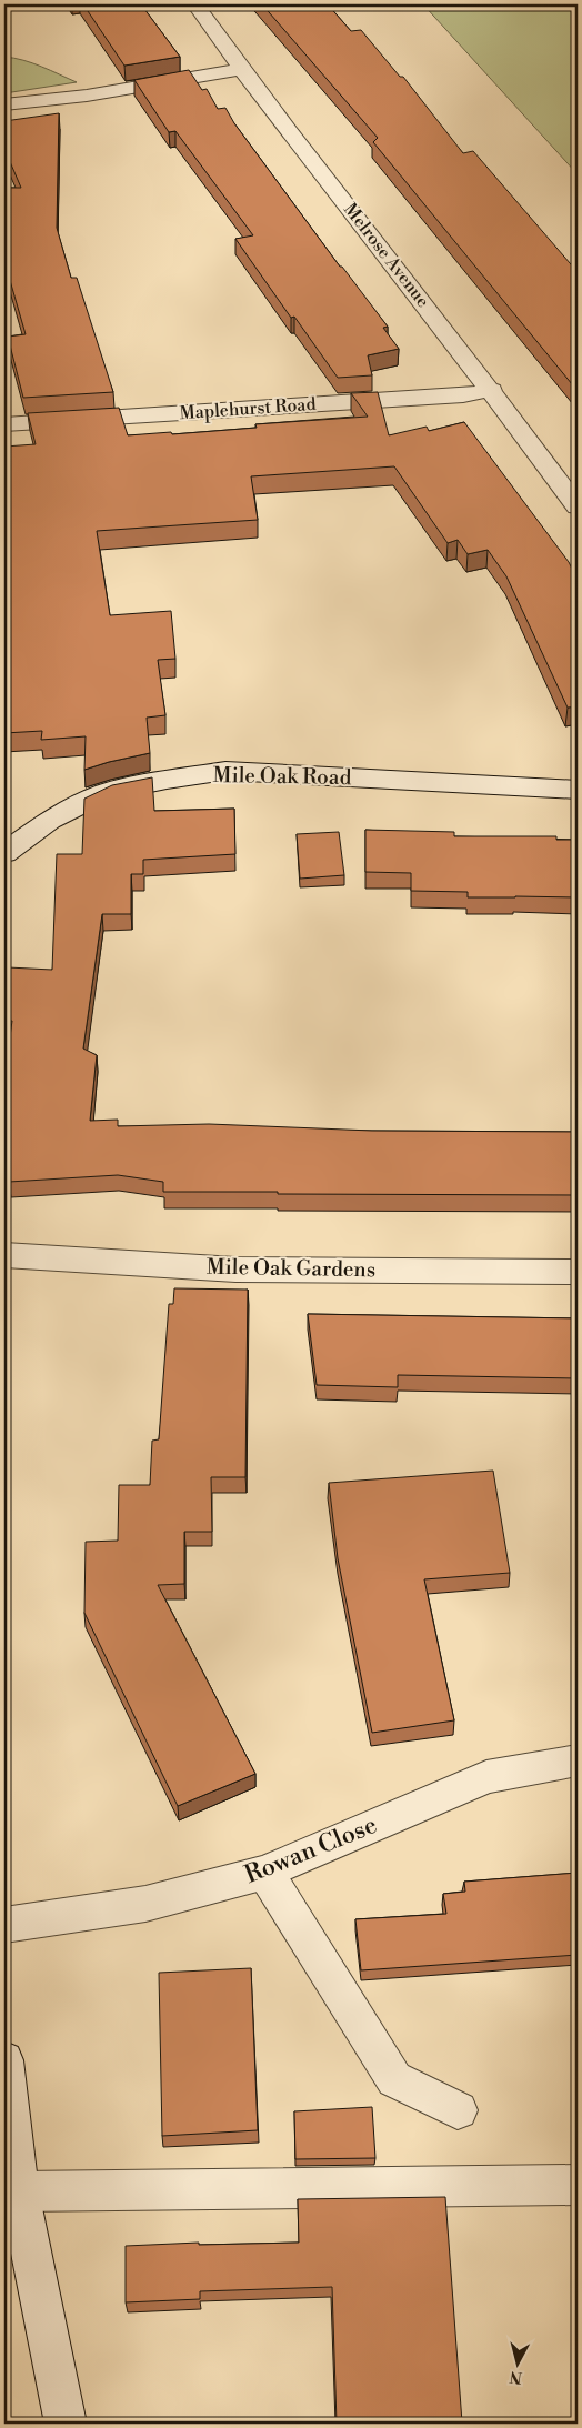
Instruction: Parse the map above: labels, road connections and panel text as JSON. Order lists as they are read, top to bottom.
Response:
{
  "streets": {
    "street": [
      "Melrose Avenue",
      "Maplehurst Road",
      "Mile Oak Road",
      "Mile Oak Gardens",
      "Rowan Close"
    ]
  },
  "crossings": [
    ["Melrose Avenue", "Maplehurst Road"]
  ],
  "north": "bottom"
}
